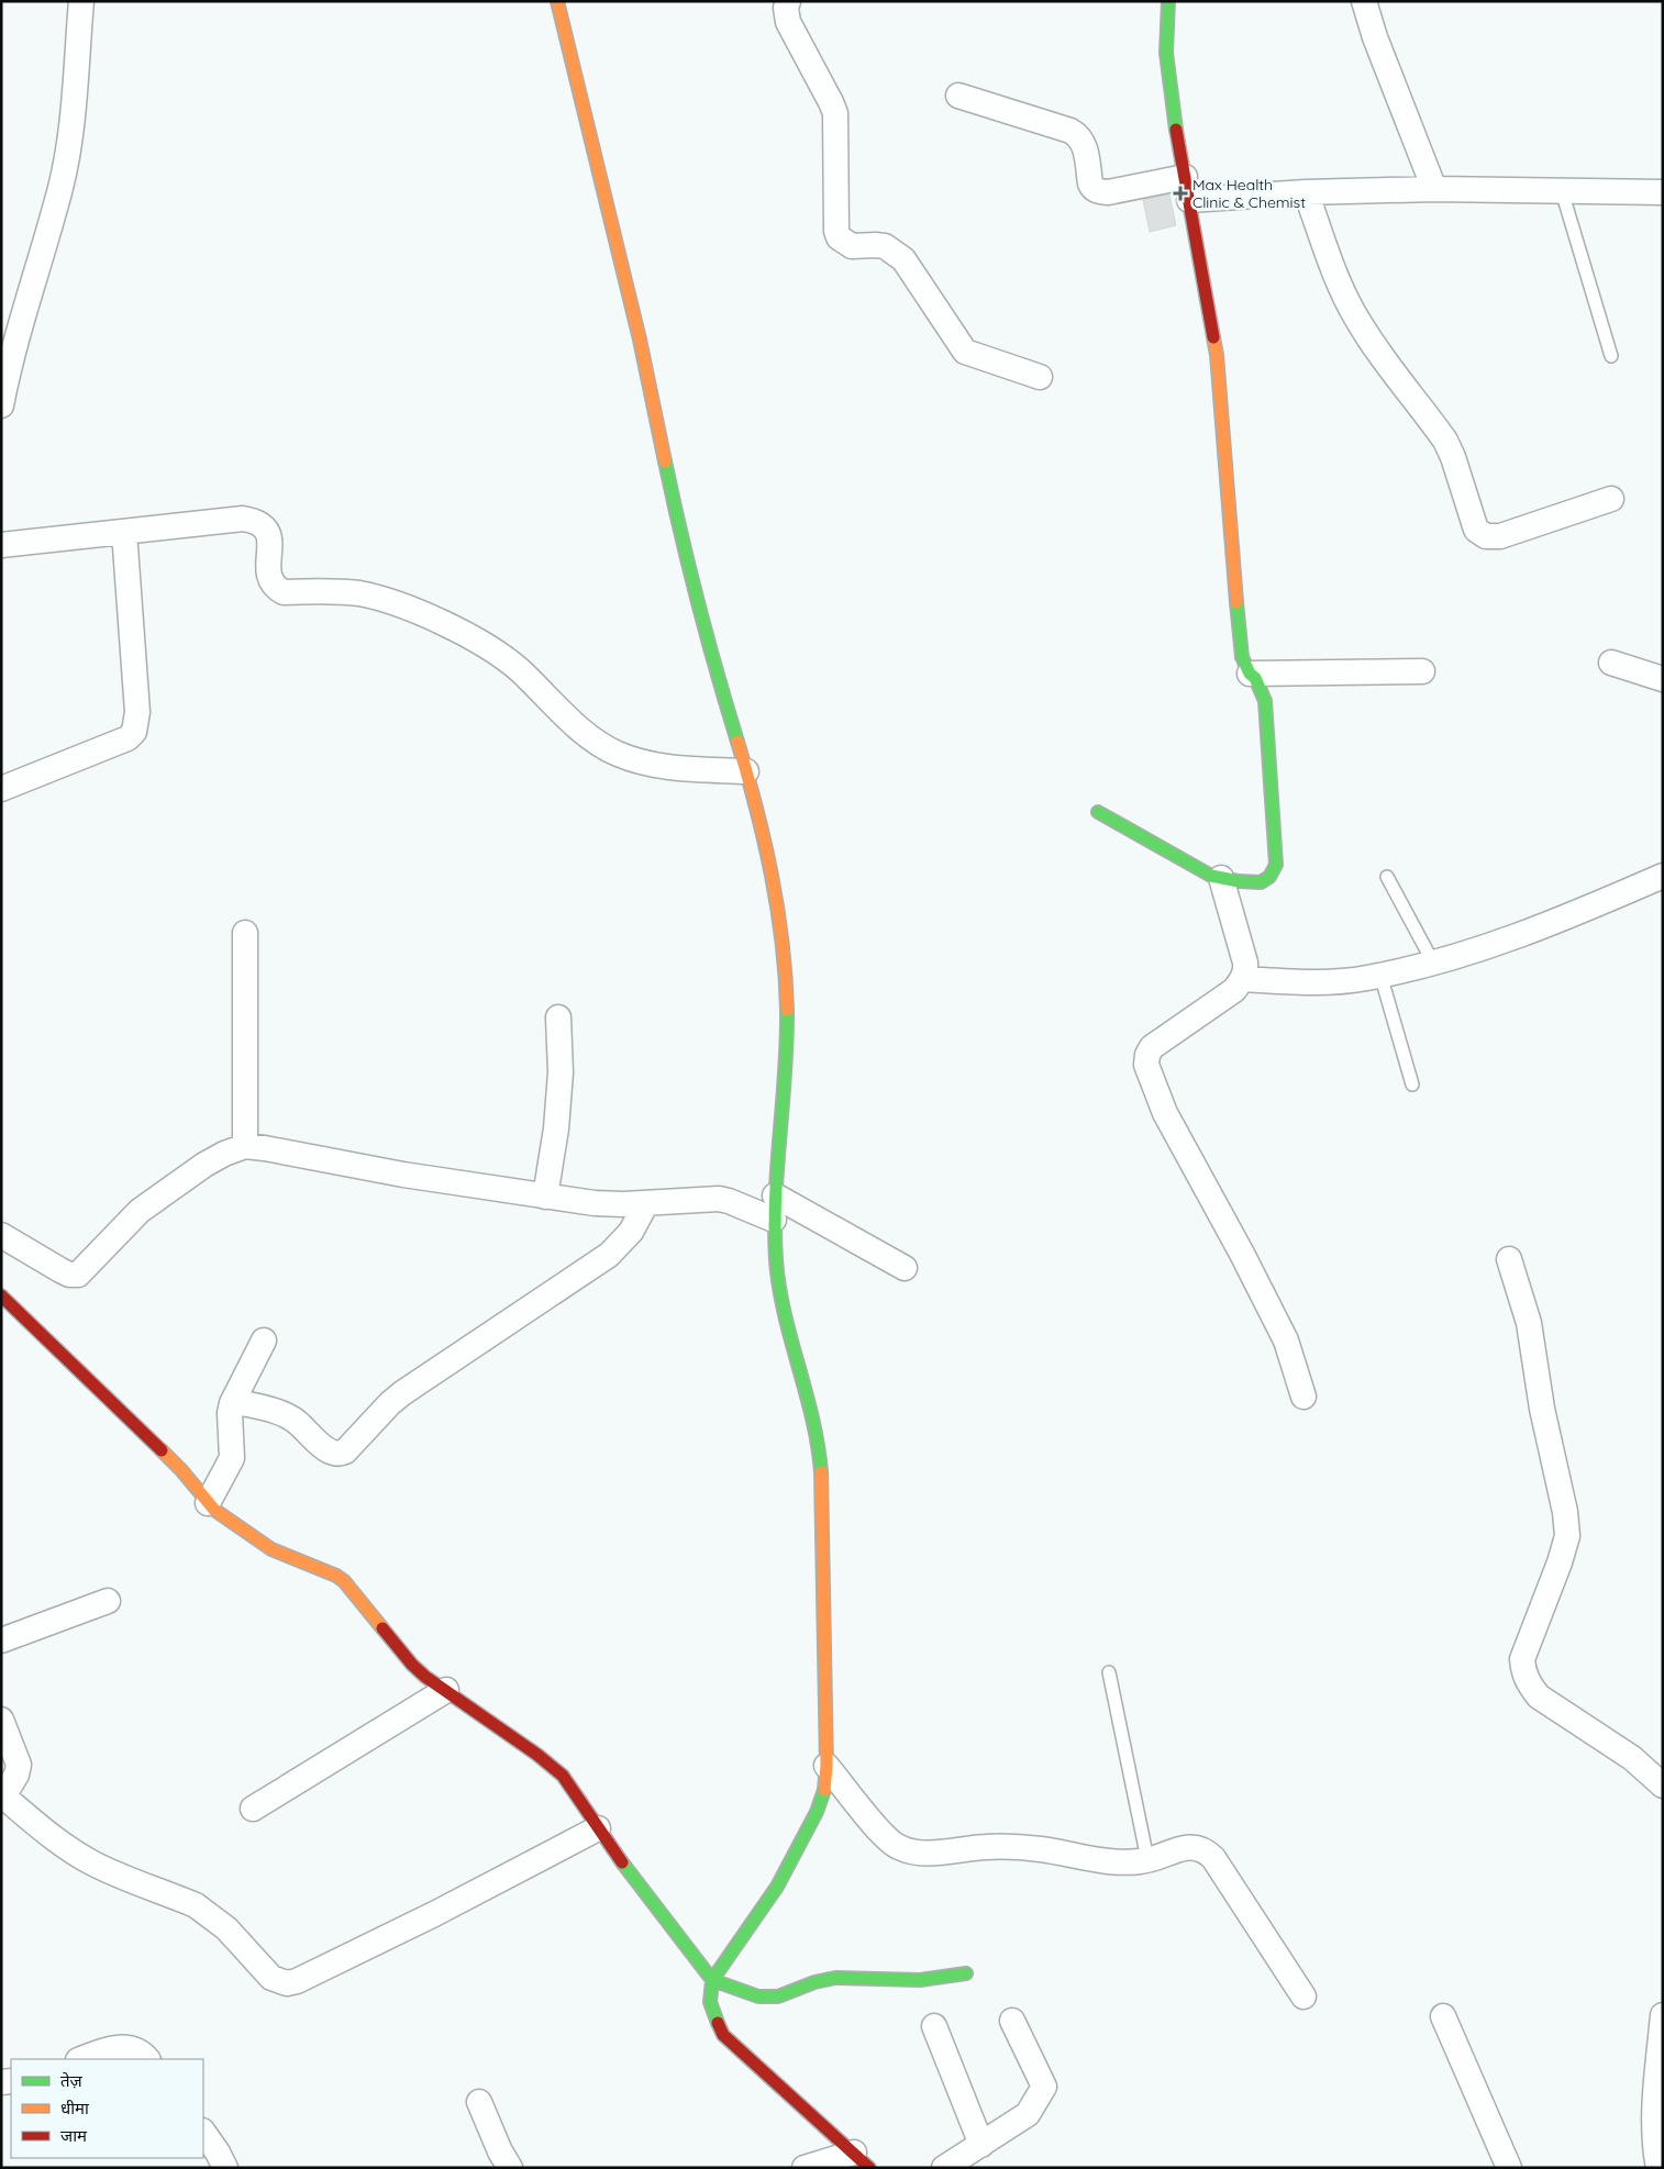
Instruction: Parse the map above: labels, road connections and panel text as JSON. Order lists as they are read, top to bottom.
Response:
{
  "places": {
    "health": ["Max Health Clinic & Chemist"]
  },
  "legend": ["तेज़", "धीमा", "जाम"]
}
